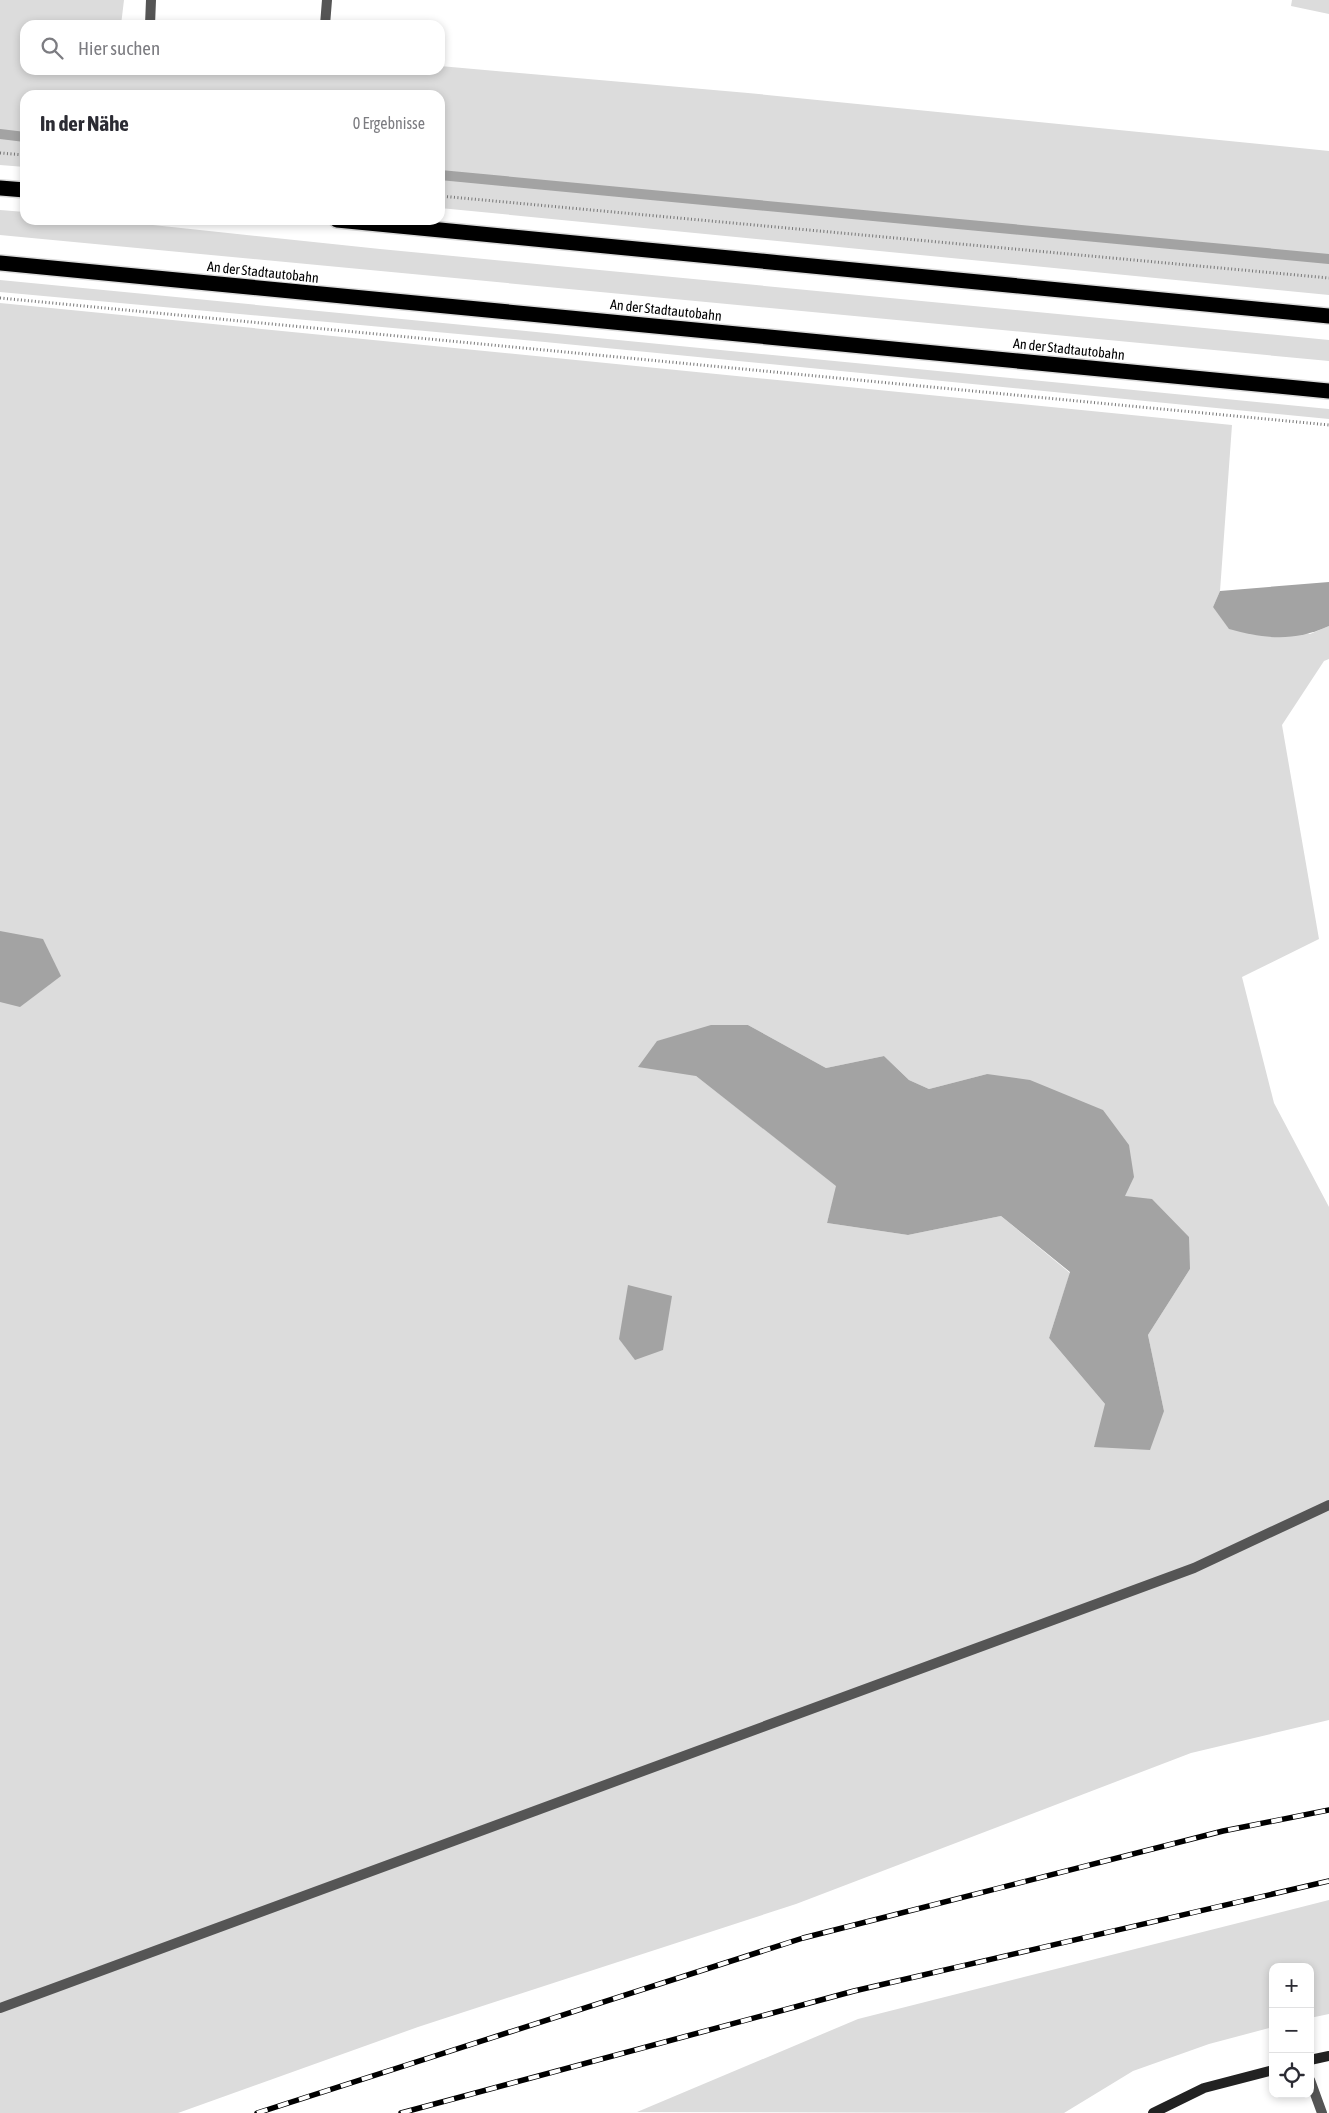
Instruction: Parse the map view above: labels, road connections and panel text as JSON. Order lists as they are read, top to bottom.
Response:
{
  "streets": {
    "highway": ["An der Stadtautobahn"]
  },
  "page": {
    "search": "Hier suchen",
    "heading": ["In der Nähe", "0 Ergebnisse"],
    "map_buttons": ["+", "−"]
  }
}
